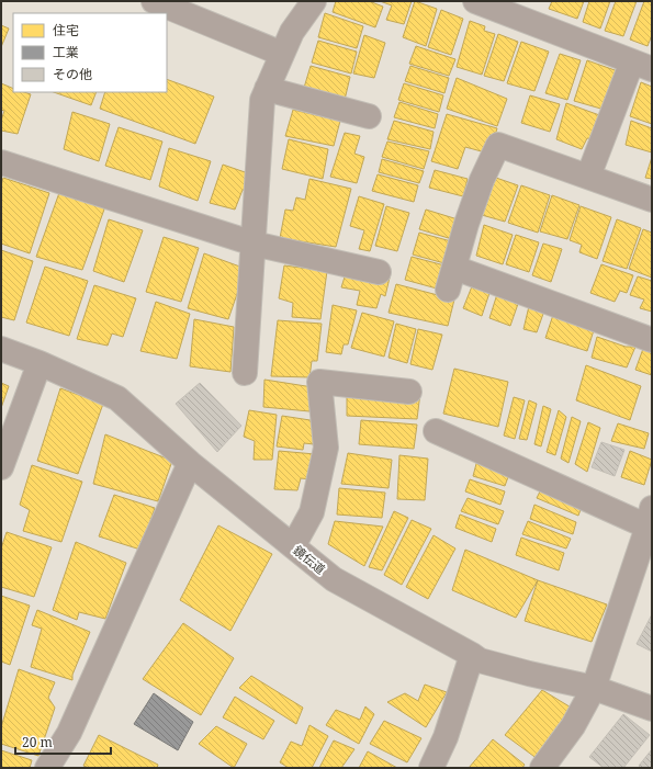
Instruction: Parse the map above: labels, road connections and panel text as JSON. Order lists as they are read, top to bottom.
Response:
{
  "streets": {
    "street": ["鏡伝道"]
  },
  "legend": ["住宅", "工業", "その他"],
  "scale_bar": "20 m"
}
